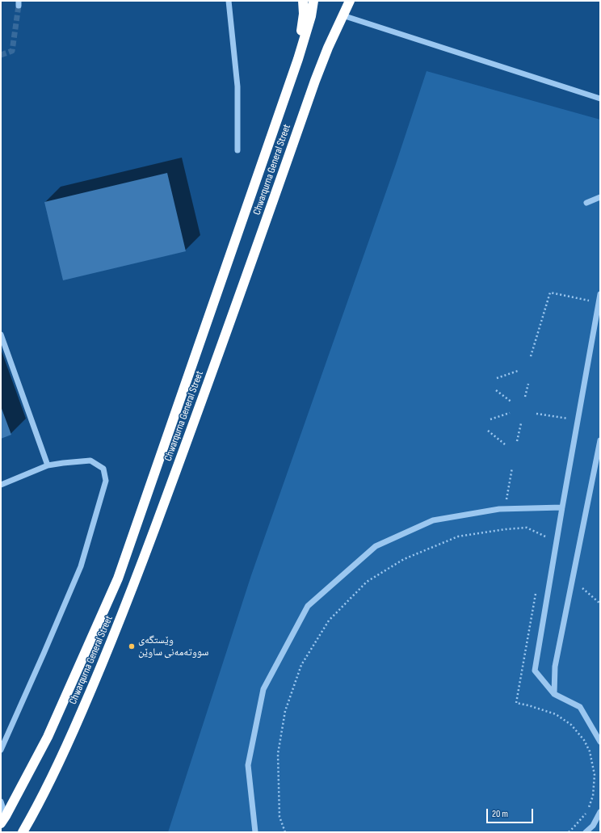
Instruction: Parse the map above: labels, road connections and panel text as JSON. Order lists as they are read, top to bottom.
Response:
{
  "streets": {
    "highway": ["Chwarqurna General Street"]
  },
  "places": ["وێستگەی سووتەمەنی ساوێن"],
  "scale_bar": "20 m"
}
